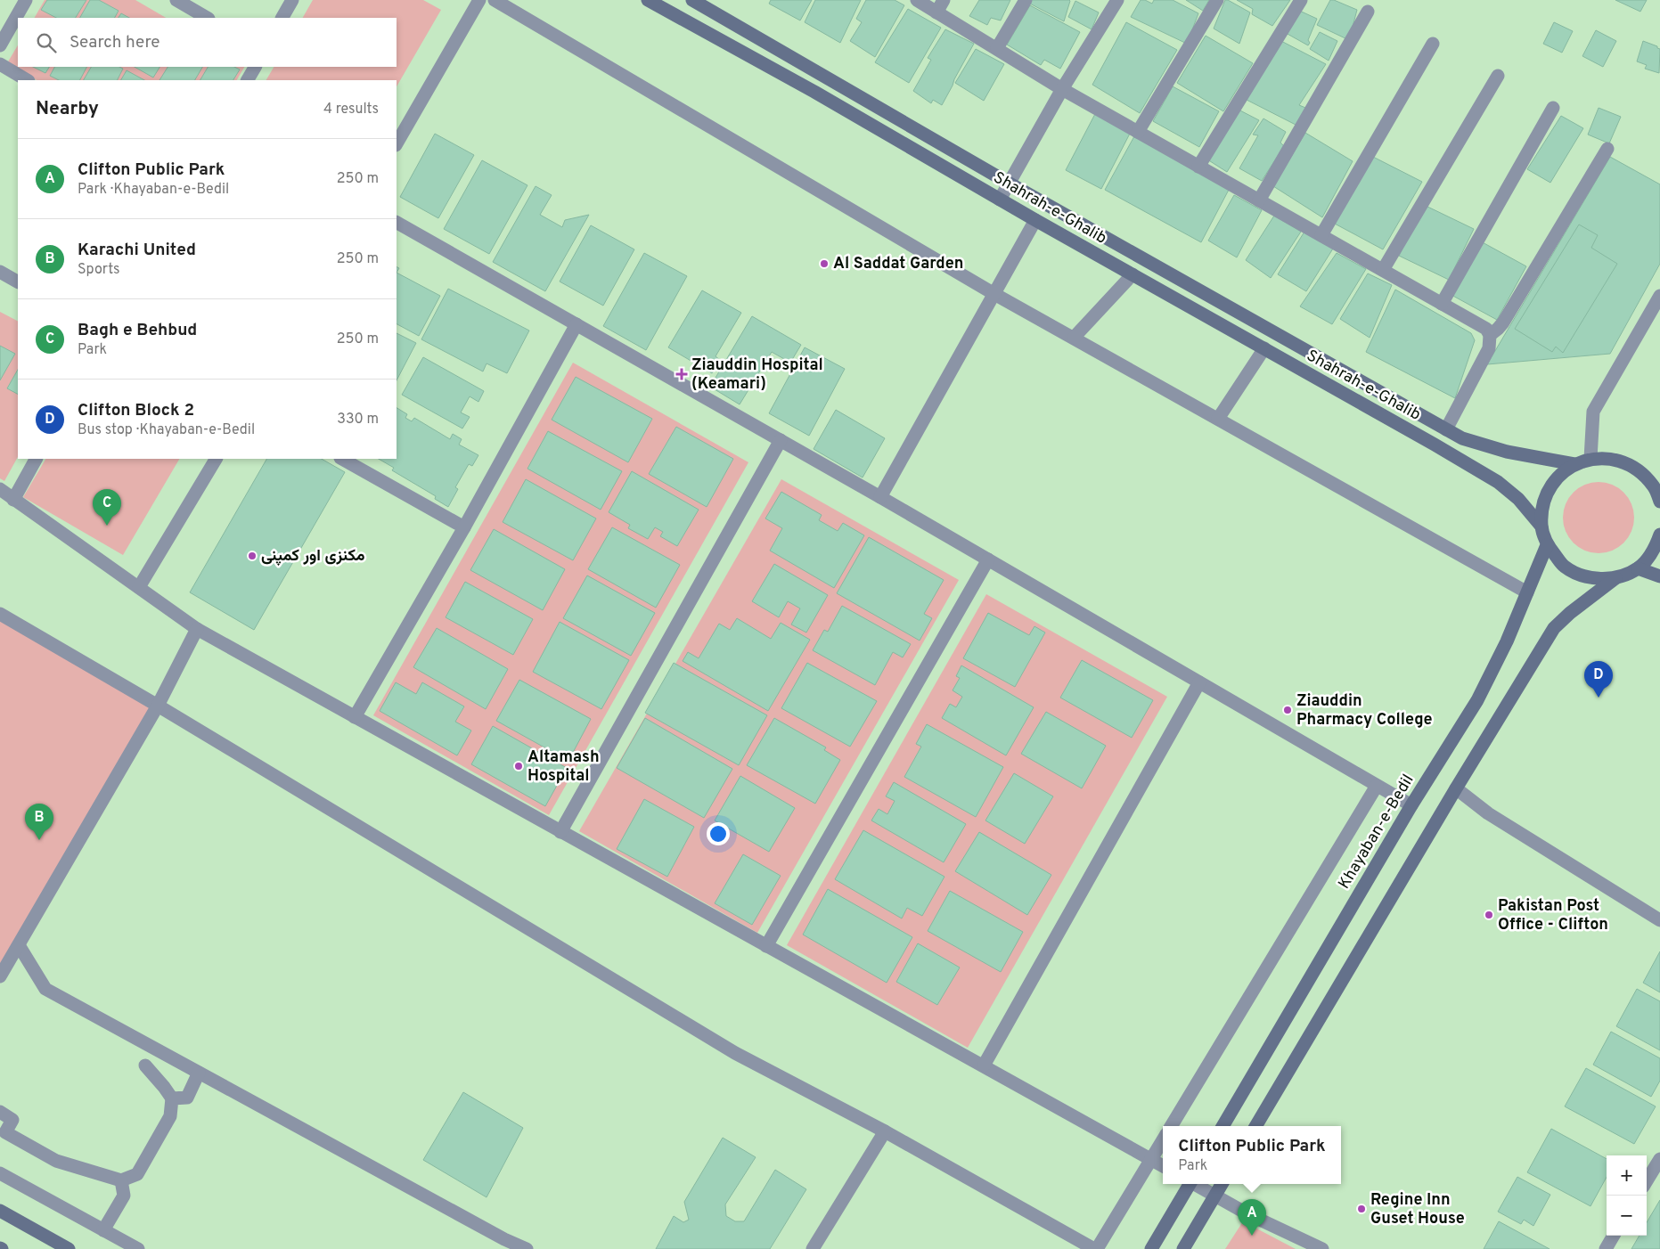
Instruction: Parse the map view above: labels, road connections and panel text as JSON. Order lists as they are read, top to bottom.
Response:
{
  "streets": {
    "main road": ["Shahrah-e-Ghalib", "Khayaban-e-Bedil"]
  },
  "places": {
    "other": [
      "Al Saddat Garden",
      "مکنزی اور کمپنی",
      "Ziauddin Pharmacy College",
      "Altamash Hospital",
      "Pakistan Post Office - Clifton",
      "Regine Inn Guset House"
    ],
    "health": ["Ziauddin Hospital (Keamari)"]
  },
  "page": {
    "search": "Search here",
    "heading": ["Nearby", "4 results"],
    "list": [
      {
        "mark": "A",
        "name": "Clifton Public Park",
        "note": "Park · Khayaban-e-Bedil",
        "value": "250 m"
      },
      {
        "mark": "B",
        "name": "Karachi United",
        "note": "Sports",
        "value": "250 m"
      },
      {
        "mark": "C",
        "name": "Bagh e Behbud",
        "note": "Park",
        "value": "250 m"
      },
      {
        "mark": "D",
        "name": "Clifton Block 2",
        "note": "Bus stop · Khayaban-e-Bedil",
        "value": "330 m"
      }
    ],
    "pins": [
      "C",
      "D",
      "B",
      "A"
    ],
    "popup": ["Clifton Public Park", "Park"],
    "map_buttons": ["+", "−"]
  }
}
